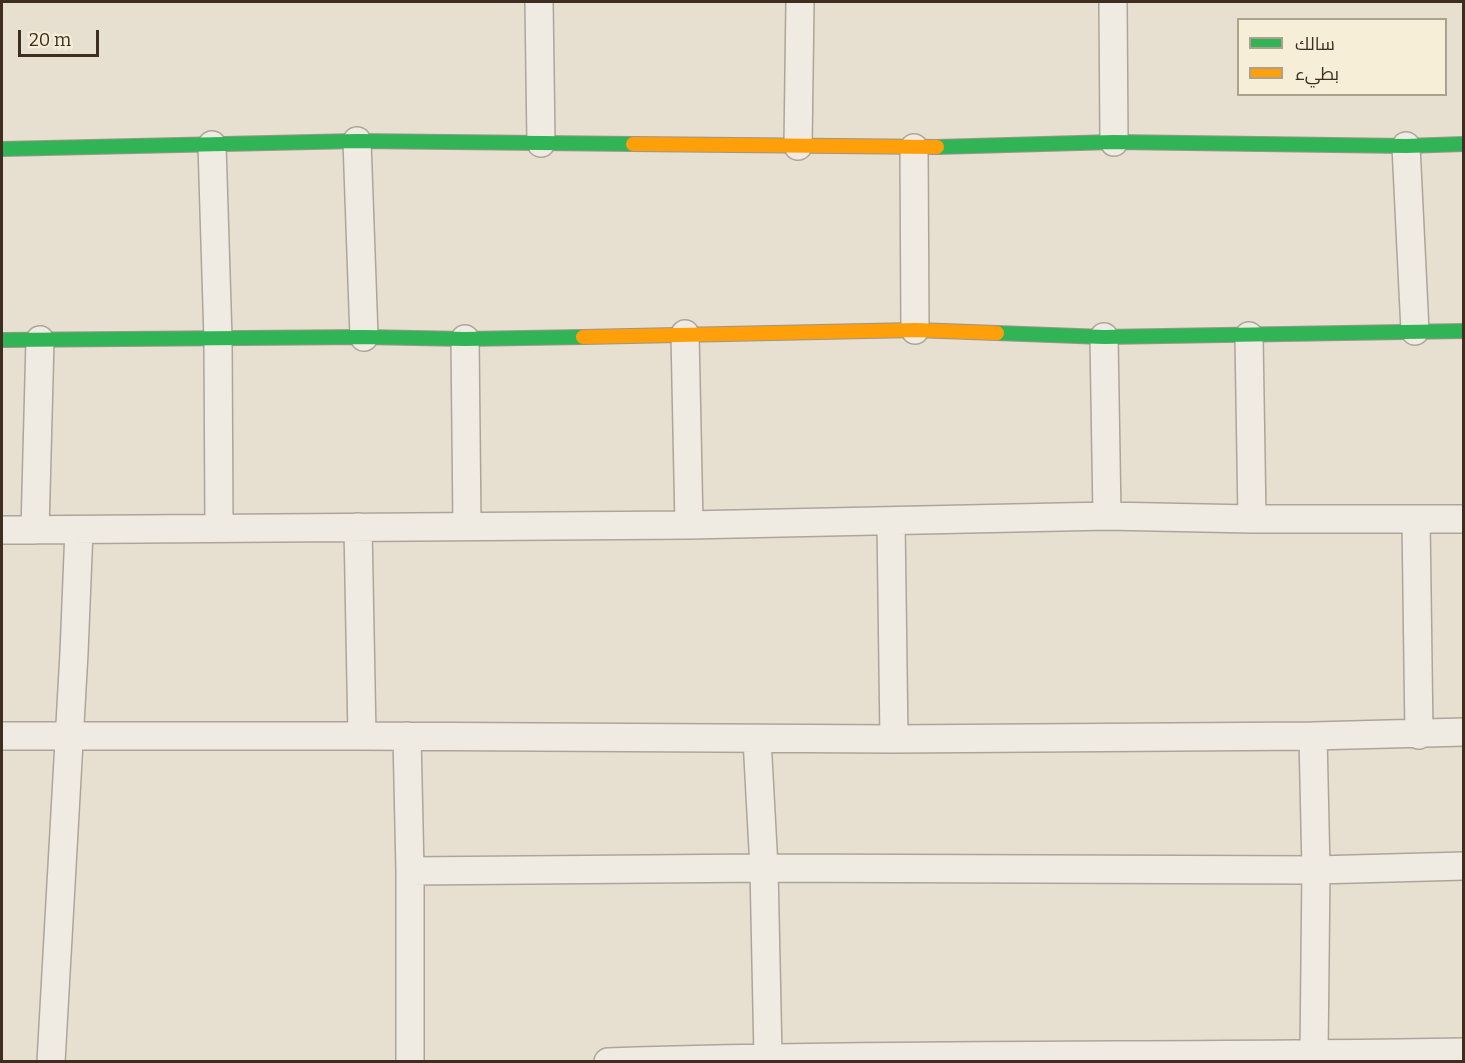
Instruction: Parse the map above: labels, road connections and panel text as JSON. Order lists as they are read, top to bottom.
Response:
{
  "legend": ["سالك", "بطيء"],
  "scale_bar": "20 m"
}
